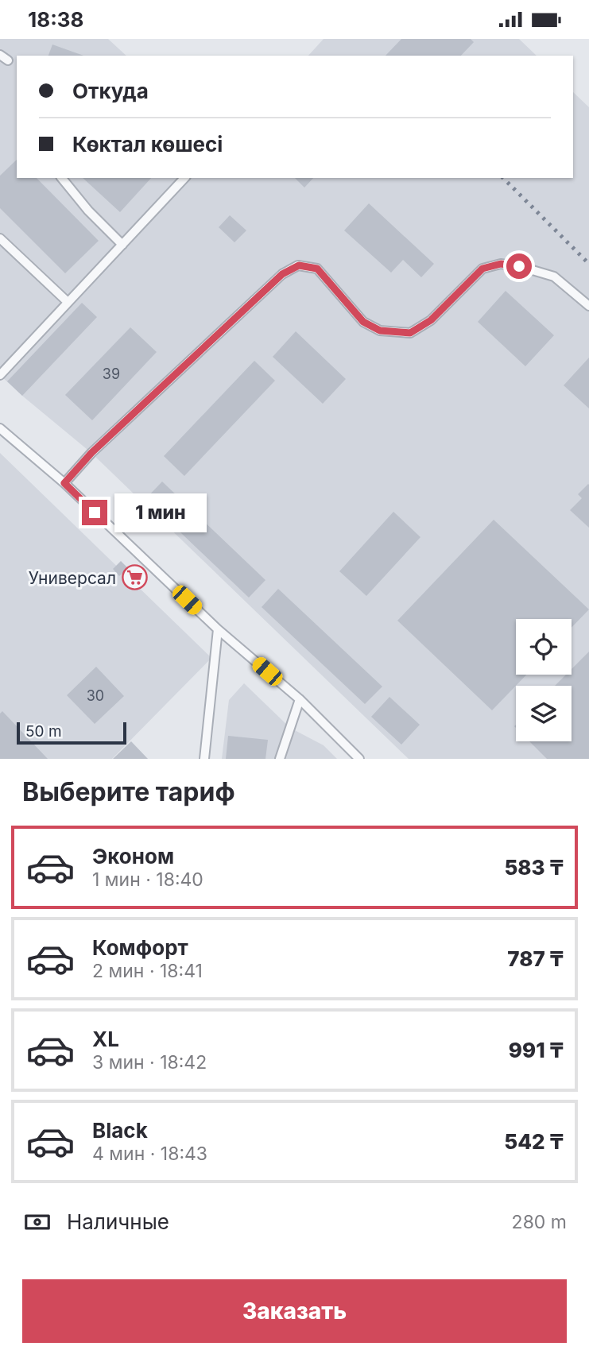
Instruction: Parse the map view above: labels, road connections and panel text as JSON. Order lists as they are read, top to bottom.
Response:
{
  "places": {
    "supermarket": ["Универсал"]
  },
  "house_numbers": ["39", "30"],
  "scale_bar": "50 m",
  "page": {
    "status": "18:38",
    "banner": ["Откуда", "Көктал көшесі"],
    "bubble": "1 мин",
    "scale": "50 m",
    "heading": "Выберите тариф",
    "list": [
      {
        "name": "Эконом",
        "note": "1 мин · 18:40",
        "value": "583 ₸"
      },
      {
        "name": "Комфорт",
        "note": "2 мин · 18:41",
        "value": "787 ₸"
      },
      {
        "name": "XL",
        "note": "3 мин · 18:42",
        "value": "991 ₸"
      },
      {
        "name": "Black",
        "note": "4 мин · 18:43",
        "value": "542 ₸"
      }
    ],
    "pay": ["Наличные", "280 m"],
    "buttons": "Заказать"
  }
}
